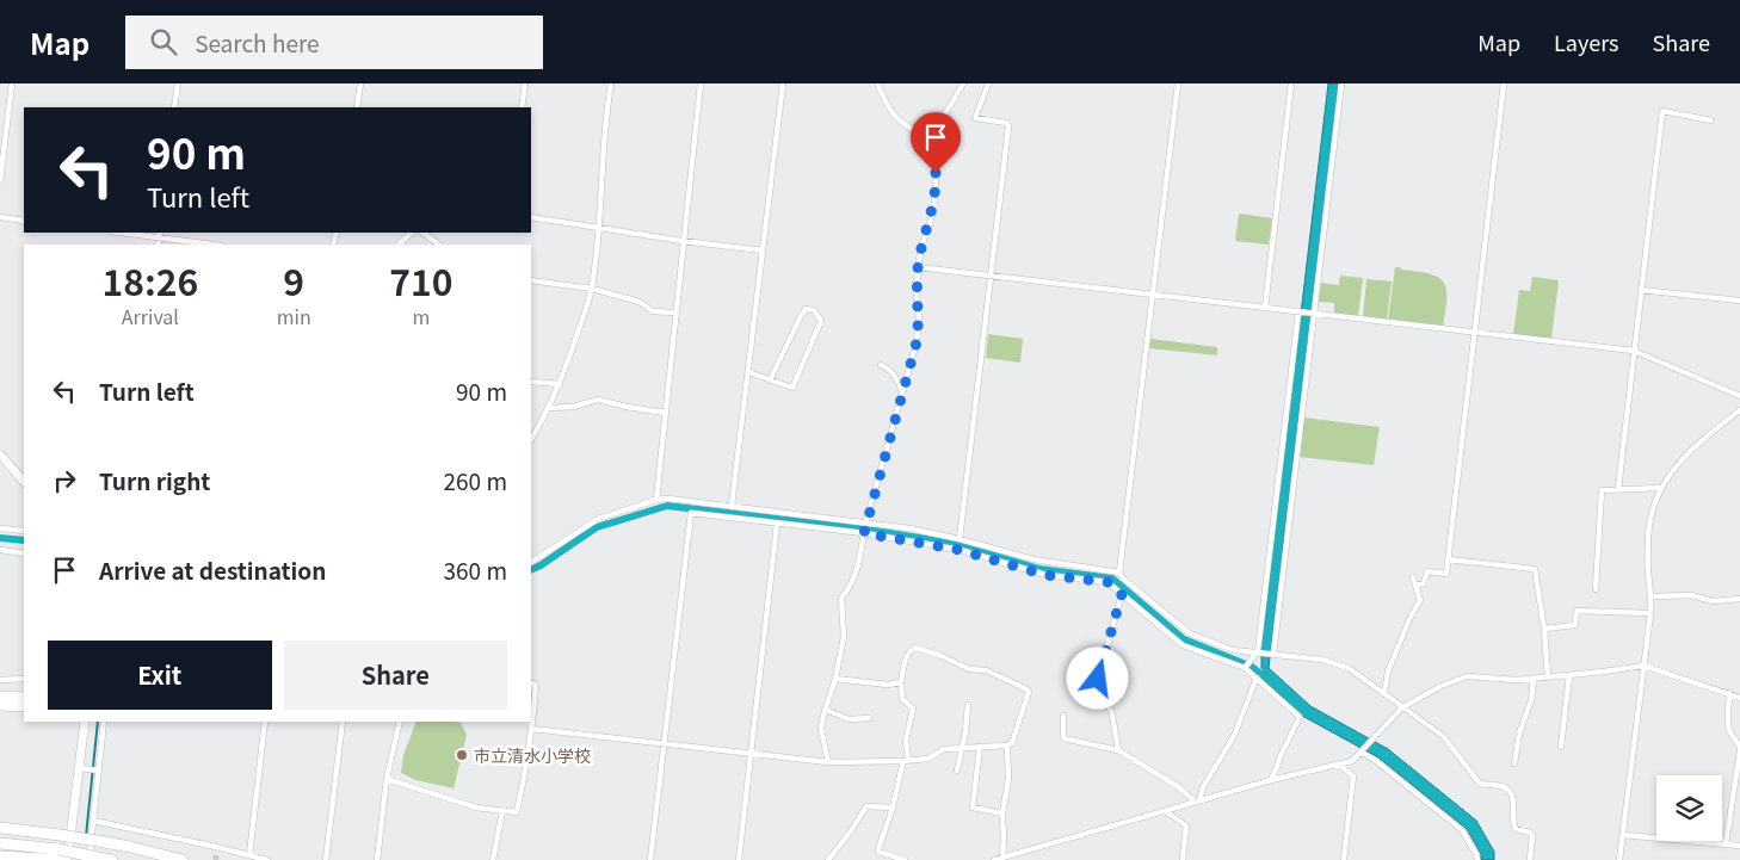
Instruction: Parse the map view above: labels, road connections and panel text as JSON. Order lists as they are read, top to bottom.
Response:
{
  "places": ["市立清水小学校"],
  "page": {
    "header": "Map",
    "search": "Search here",
    "nav": ["Map", "Layers", "Share"],
    "turn": ["90 m", "Turn left"],
    "eta": [
      "18:26",
      "Arrival",
      "9",
      "min",
      "710",
      "m"
    ],
    "list": [
      {
        "name": "Turn left",
        "value": "90 m"
      },
      {
        "name": "Turn right",
        "value": "260 m"
      },
      {
        "name": "Arrive at destination",
        "value": "360 m"
      }
    ],
    "buttons": ["Exit", "Share"]
  }
}
